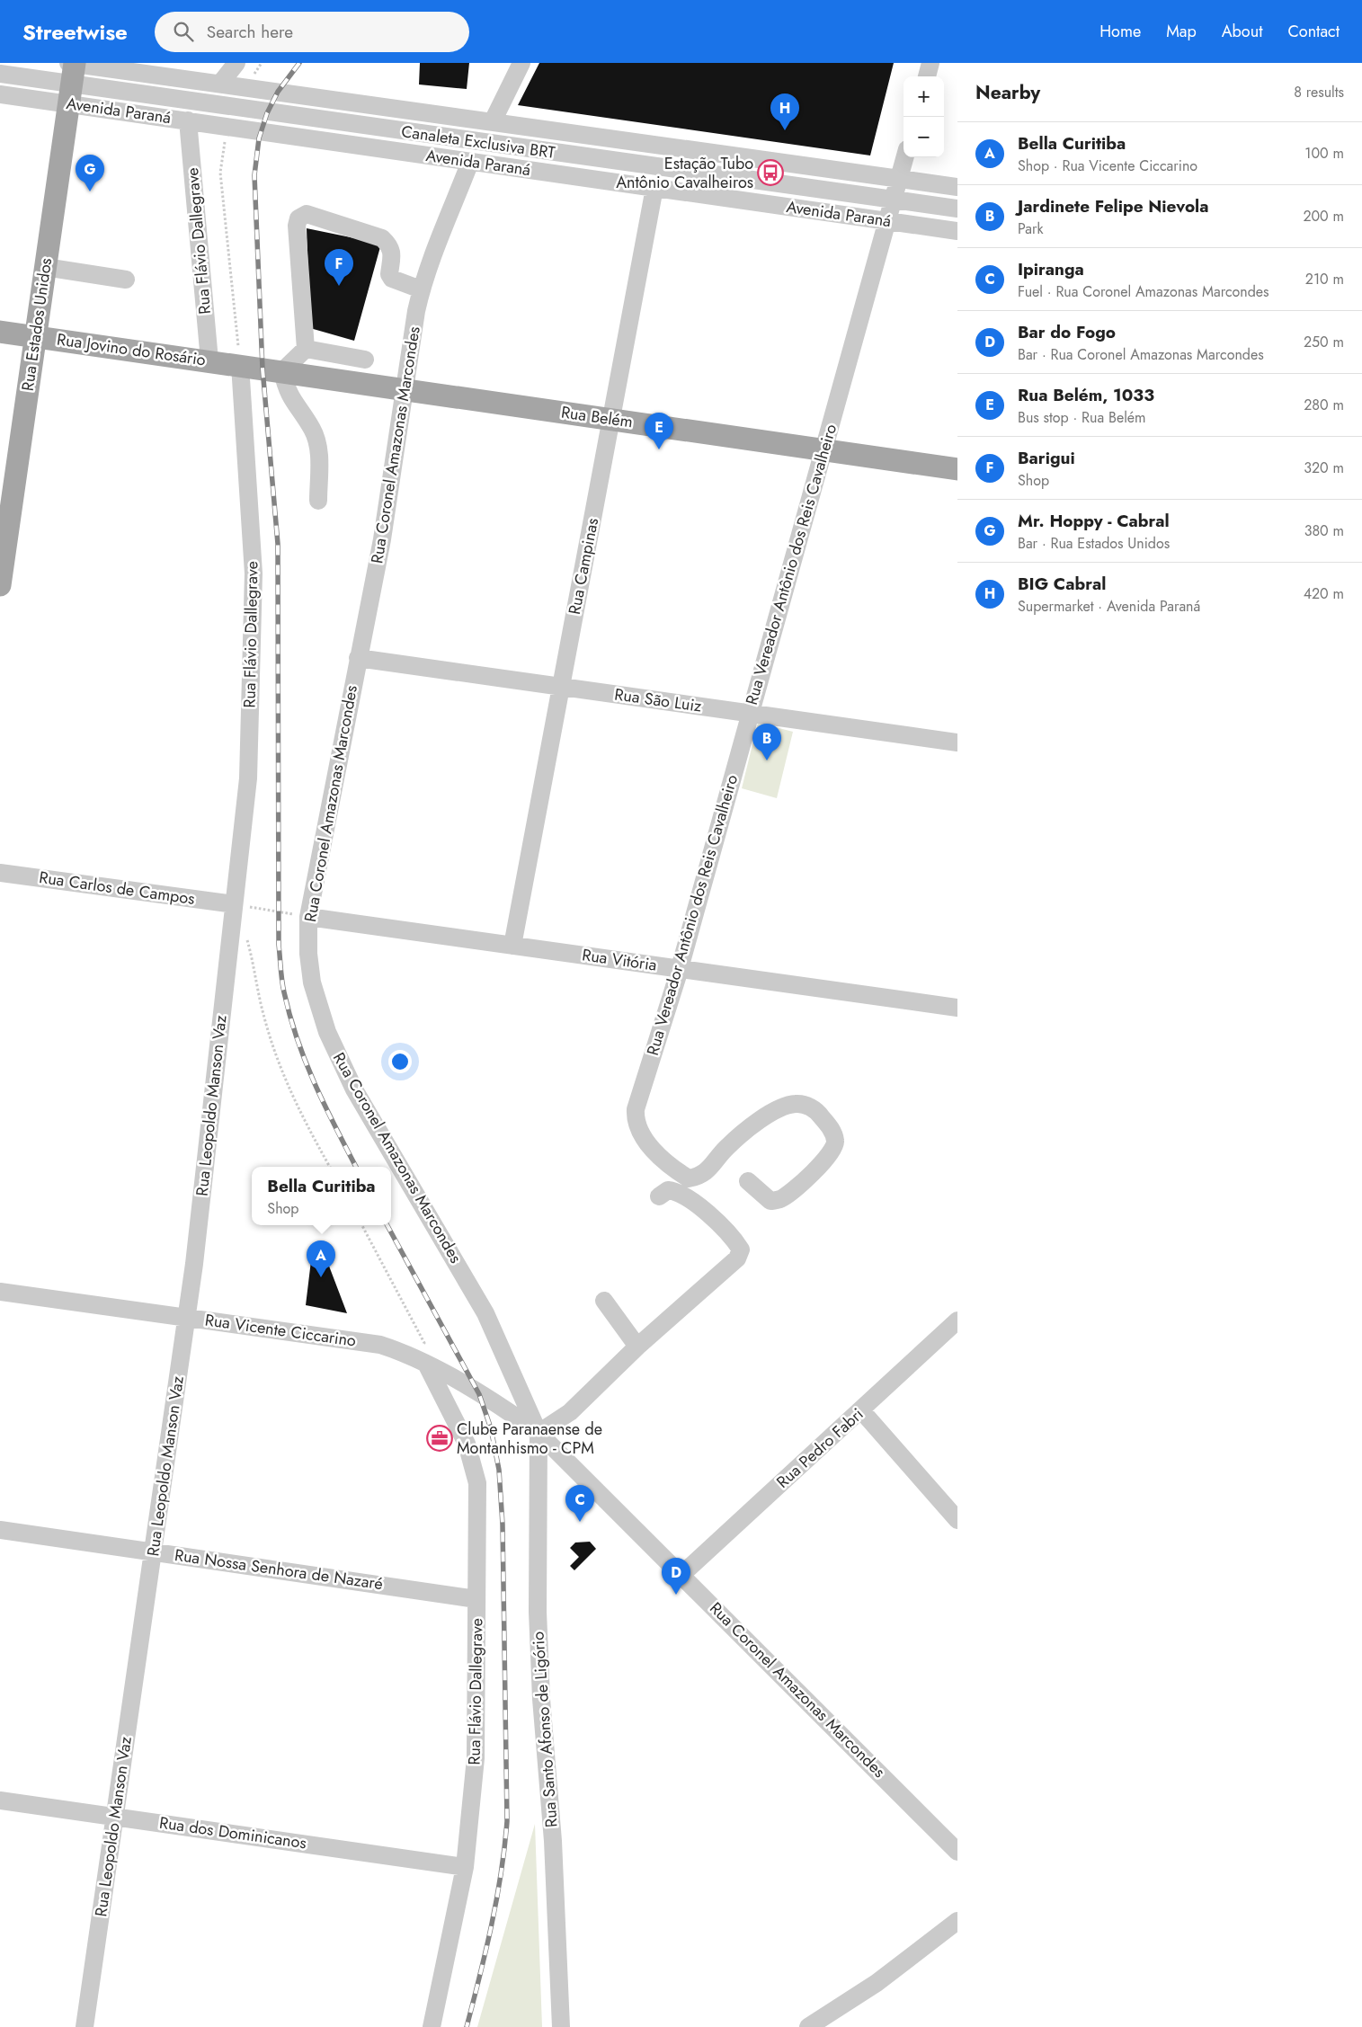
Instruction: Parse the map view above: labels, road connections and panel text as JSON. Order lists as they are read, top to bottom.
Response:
{
  "streets": {
    "main road": ["Rua Estados Unidos", "Rua Jovino do Rosário", "Rua Belém"],
    "street": [
      "Avenida Paraná",
      "Canaleta Exclusiva BRT",
      "Rua Flávio Dallegrave",
      "Rua Coronel Amazonas Marcondes",
      "Rua Vereador Antônio dos Reis Cavalheiro",
      "Rua Campinas",
      "Rua São Luiz",
      "Rua Carlos de Campos",
      "Rua Vitória",
      "Rua Leopoldo Manson Vaz",
      "Rua Vicente Ciccarino",
      "Rua Pedro Fabri",
      "Rua Nossa Senhora de Nazaré",
      "Rua Santo Afonso de Ligório",
      "Rua dos Dominicanos"
    ]
  },
  "crossings": [
    ["Avenida Paraná", "Canaleta Exclusiva BRT"],
    ["Avenida Paraná", "Rua Flávio Dallegrave"],
    ["Avenida Paraná", "Rua Estados Unidos"],
    ["Avenida Paraná", "Rua Coronel Amazonas Marcondes"],
    ["Avenida Paraná", "Rua Vereador Antônio dos Reis Cavalheiro"],
    ["Avenida Paraná", "Rua Campinas"],
    ["Canaleta Exclusiva BRT", "Rua Estados Unidos"],
    ["Canaleta Exclusiva BRT", "Rua Vereador Antônio dos Reis Cavalheiro"],
    ["Rua Flávio Dallegrave", "Rua Jovino do Rosário"],
    ["Rua Flávio Dallegrave", "Rua Carlos de Campos"],
    ["Rua Flávio Dallegrave", "Rua Leopoldo Manson Vaz"],
    ["Rua Flávio Dallegrave", "Rua Vicente Ciccarino"],
    ["Rua Flávio Dallegrave", "Rua Nossa Senhora de Nazaré"],
    ["Rua Flávio Dallegrave", "Rua dos Dominicanos"],
    ["Rua Estados Unidos", "Rua Jovino do Rosário"],
    ["Rua Jovino do Rosário", "Rua Belém"],
    ["Rua Belém", "Rua Coronel Amazonas Marcondes"],
    ["Rua Belém", "Rua Vereador Antônio dos Reis Cavalheiro"],
    ["Rua Belém", "Rua Campinas"],
    ["Rua Coronel Amazonas Marcondes", "Rua São Luiz"],
    ["Rua Coronel Amazonas Marcondes", "Rua Vitória"],
    ["Rua Coronel Amazonas Marcondes", "Rua Vicente Ciccarino"],
    ["Rua Coronel Amazonas Marcondes", "Rua Pedro Fabri"],
    ["Rua Coronel Amazonas Marcondes", "Rua Santo Afonso de Ligório"],
    ["Rua Vereador Antônio dos Reis Cavalheiro", "Rua São Luiz"],
    ["Rua Vereador Antônio dos Reis Cavalheiro", "Rua Vitória"],
    ["Rua Campinas", "Rua São Luiz"],
    ["Rua Campinas", "Rua Vitória"],
    ["Rua Carlos de Campos", "Rua Leopoldo Manson Vaz"],
    ["Rua Leopoldo Manson Vaz", "Rua Vicente Ciccarino"],
    ["Rua Leopoldo Manson Vaz", "Rua Nossa Senhora de Nazaré"],
    ["Rua Leopoldo Manson Vaz", "Rua dos Dominicanos"],
    ["Rua Vicente Ciccarino", "Rua Santo Afonso de Ligório"]
  ],
  "places": {
    "bus stop": ["Estação Tubo Antônio Cavalheiros"],
    "office": ["Clube Paranaense de Montanhismo - CPM"]
  },
  "page": {
    "header": "Streetwise",
    "search": "Search here",
    "nav": [
      "Home",
      "Map",
      "About",
      "Contact"
    ],
    "heading": ["Nearby", "8 results"],
    "map_buttons": ["+", "−"],
    "pins": [
      "H",
      "G",
      "F",
      "E",
      "B",
      "A",
      "C",
      "D"
    ],
    "list": [
      {
        "mark": "A",
        "name": "Bella Curitiba",
        "note": "Shop · Rua Vicente Ciccarino",
        "value": "100 m"
      },
      {
        "mark": "B",
        "name": "Jardinete Felipe Nievola",
        "note": "Park",
        "value": "200 m"
      },
      {
        "mark": "C",
        "name": "Ipiranga",
        "note": "Fuel · Rua Coronel Amazonas Marcondes",
        "value": "210 m"
      },
      {
        "mark": "D",
        "name": "Bar do Fogo",
        "note": "Bar · Rua Coronel Amazonas Marcondes",
        "value": "250 m"
      },
      {
        "mark": "E",
        "name": "Rua Belém, 1033",
        "note": "Bus stop · Rua Belém",
        "value": "280 m"
      },
      {
        "mark": "F",
        "name": "Barigui",
        "note": "Shop",
        "value": "320 m"
      },
      {
        "mark": "G",
        "name": "Mr. Hoppy - Cabral",
        "note": "Bar · Rua Estados Unidos",
        "value": "380 m"
      },
      {
        "mark": "H",
        "name": "BIG Cabral",
        "note": "Supermarket · Avenida Paraná",
        "value": "420 m"
      }
    ],
    "popup": ["Bella Curitiba", "Shop"]
  }
}
